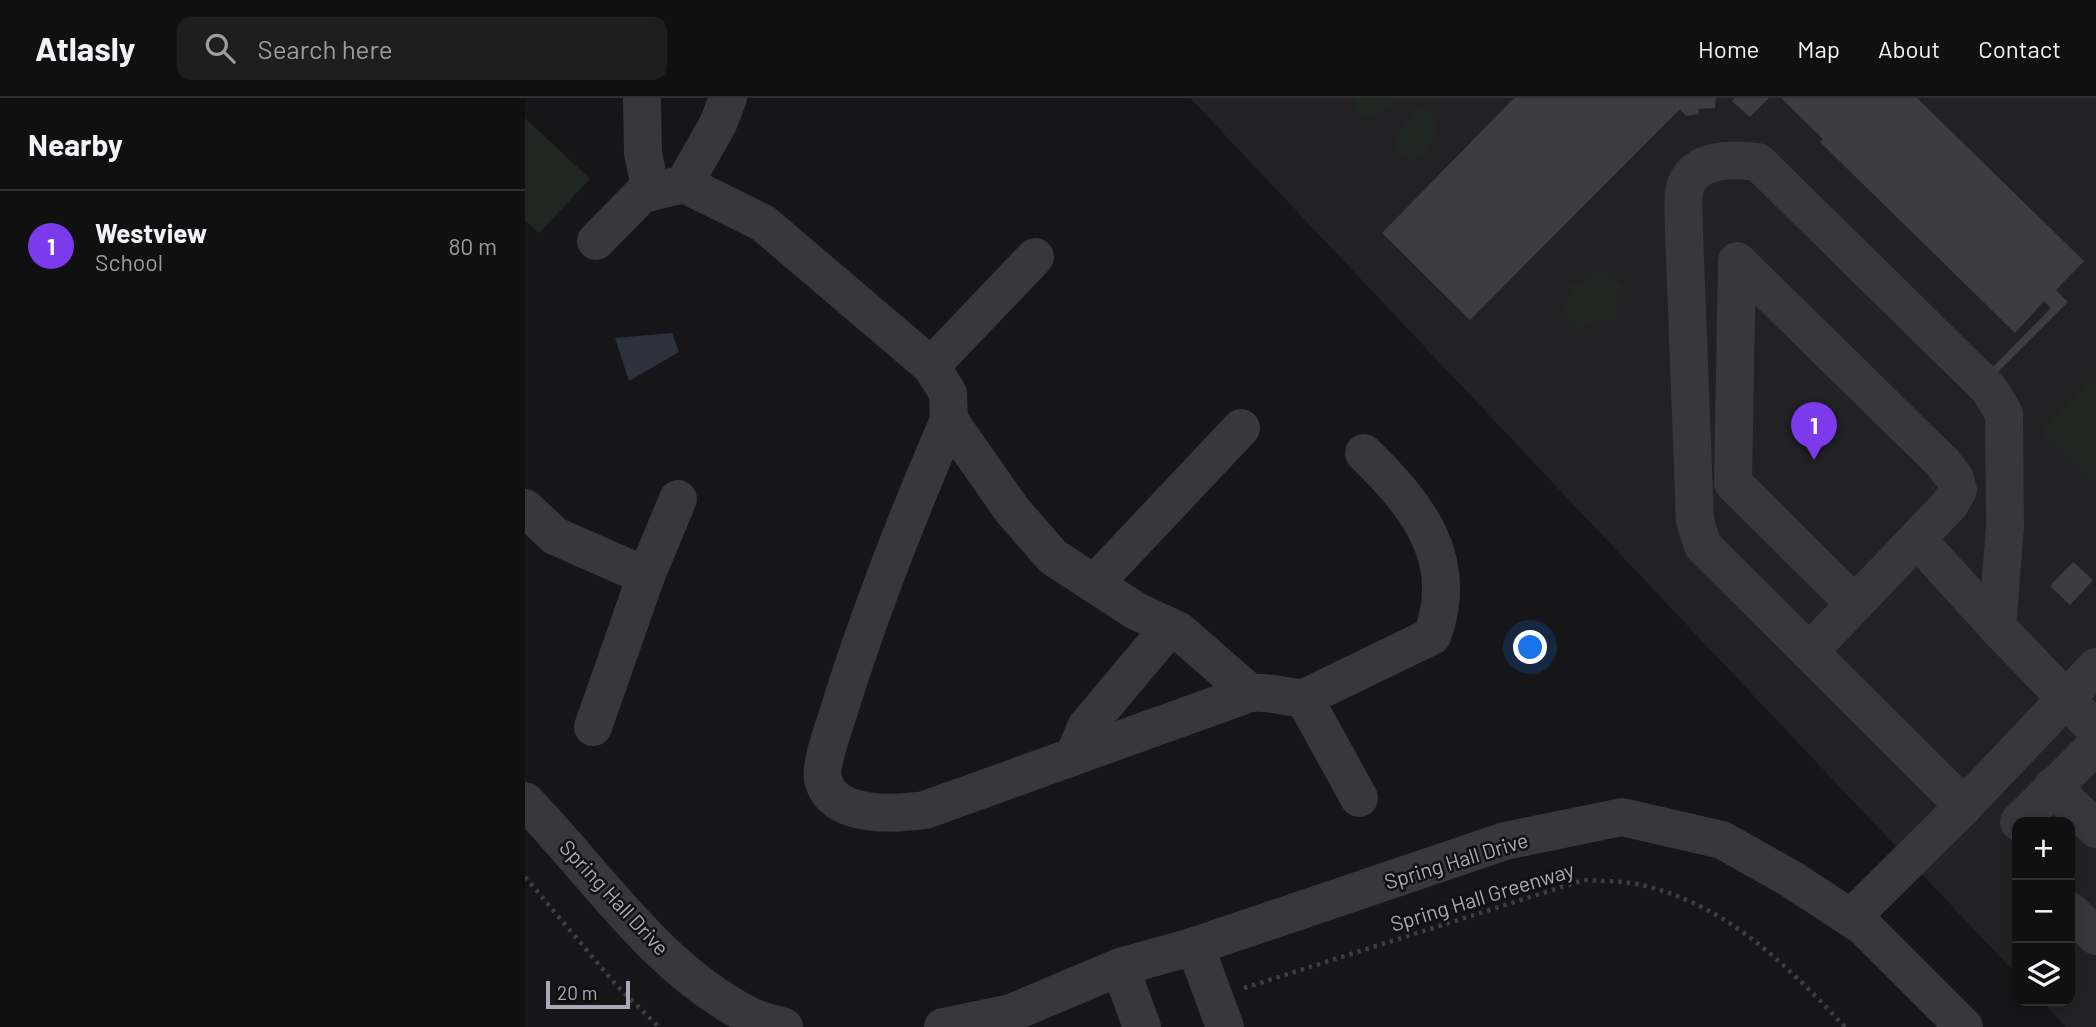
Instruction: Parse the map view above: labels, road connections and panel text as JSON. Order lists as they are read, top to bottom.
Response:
{
  "streets": {
    "street": ["Spring Hall Drive"],
    "path": ["Spring Hall Greenway"]
  },
  "scale_bar": "20 m",
  "page": {
    "header": "Atlasly",
    "search": "Search here",
    "nav": [
      "Home",
      "Map",
      "About",
      "Contact"
    ],
    "heading": "Nearby",
    "list": [
      {
        "mark": "1",
        "name": "Westview",
        "note": "School",
        "value": "80 m"
      }
    ],
    "pins": "1",
    "map_buttons": ["+", "−"],
    "scale": "20 m"
  }
}
